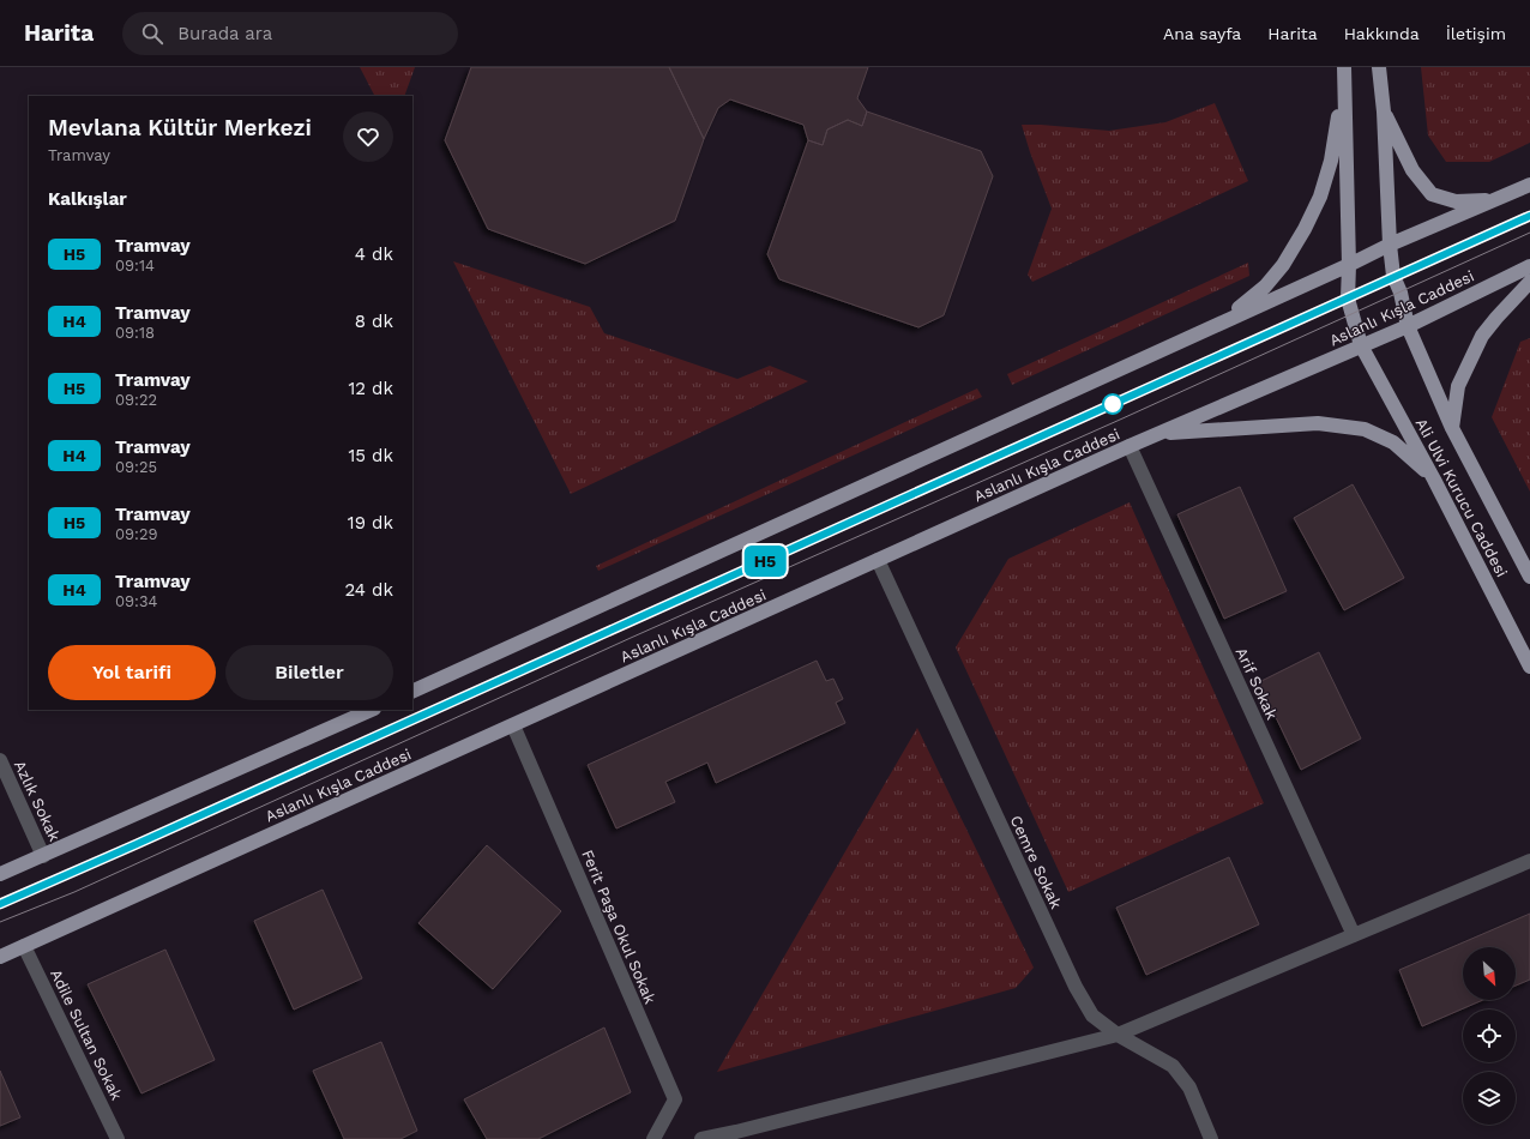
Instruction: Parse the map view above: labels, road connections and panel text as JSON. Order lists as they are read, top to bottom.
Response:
{
  "streets": {
    "main road": ["Aslanlı Kışla Caddesi", "Ali Ulvi Kurucu Caddesi"],
    "street": [
      "Arif Sokak",
      "Azlık Sokak",
      "Cemre Sokak",
      "Ferit Paşa Okul Sokak",
      "Adile Sultan Sokak"
    ]
  },
  "crossings": [
    ["Aslanlı Kışla Caddesi", "Ali Ulvi Kurucu Caddesi"],
    ["Aslanlı Kışla Caddesi", "Arif Sokak"],
    ["Aslanlı Kışla Caddesi", "Cemre Sokak"],
    ["Aslanlı Kışla Caddesi", "Ferit Paşa Okul Sokak"],
    ["Aslanlı Kışla Caddesi", "Adile Sultan Sokak"]
  ],
  "lines": ["tram line H5"],
  "north": "bottom right",
  "page": {
    "header": "Harita",
    "search": "Burada ara",
    "nav": [
      "Ana sayfa",
      "Harita",
      "Hakkında",
      "İletişim"
    ],
    "on_map": "H5",
    "heading": [
      ["Mevlana Kültür Merkezi", "Tramvay"],
      "Kalkışlar"
    ],
    "list": [
      {
        "mark": "H5",
        "name": "Tramvay",
        "note": "09:14",
        "value": "4 dk"
      },
      {
        "mark": "H4",
        "name": "Tramvay",
        "note": "09:18",
        "value": "8 dk"
      },
      {
        "mark": "H5",
        "name": "Tramvay",
        "note": "09:22",
        "value": "12 dk"
      },
      {
        "mark": "H4",
        "name": "Tramvay",
        "note": "09:25",
        "value": "15 dk"
      },
      {
        "mark": "H5",
        "name": "Tramvay",
        "note": "09:29",
        "value": "19 dk"
      },
      {
        "mark": "H4",
        "name": "Tramvay",
        "note": "09:34",
        "value": "24 dk"
      }
    ],
    "buttons": ["Yol tarifi", "Biletler"]
  }
}
